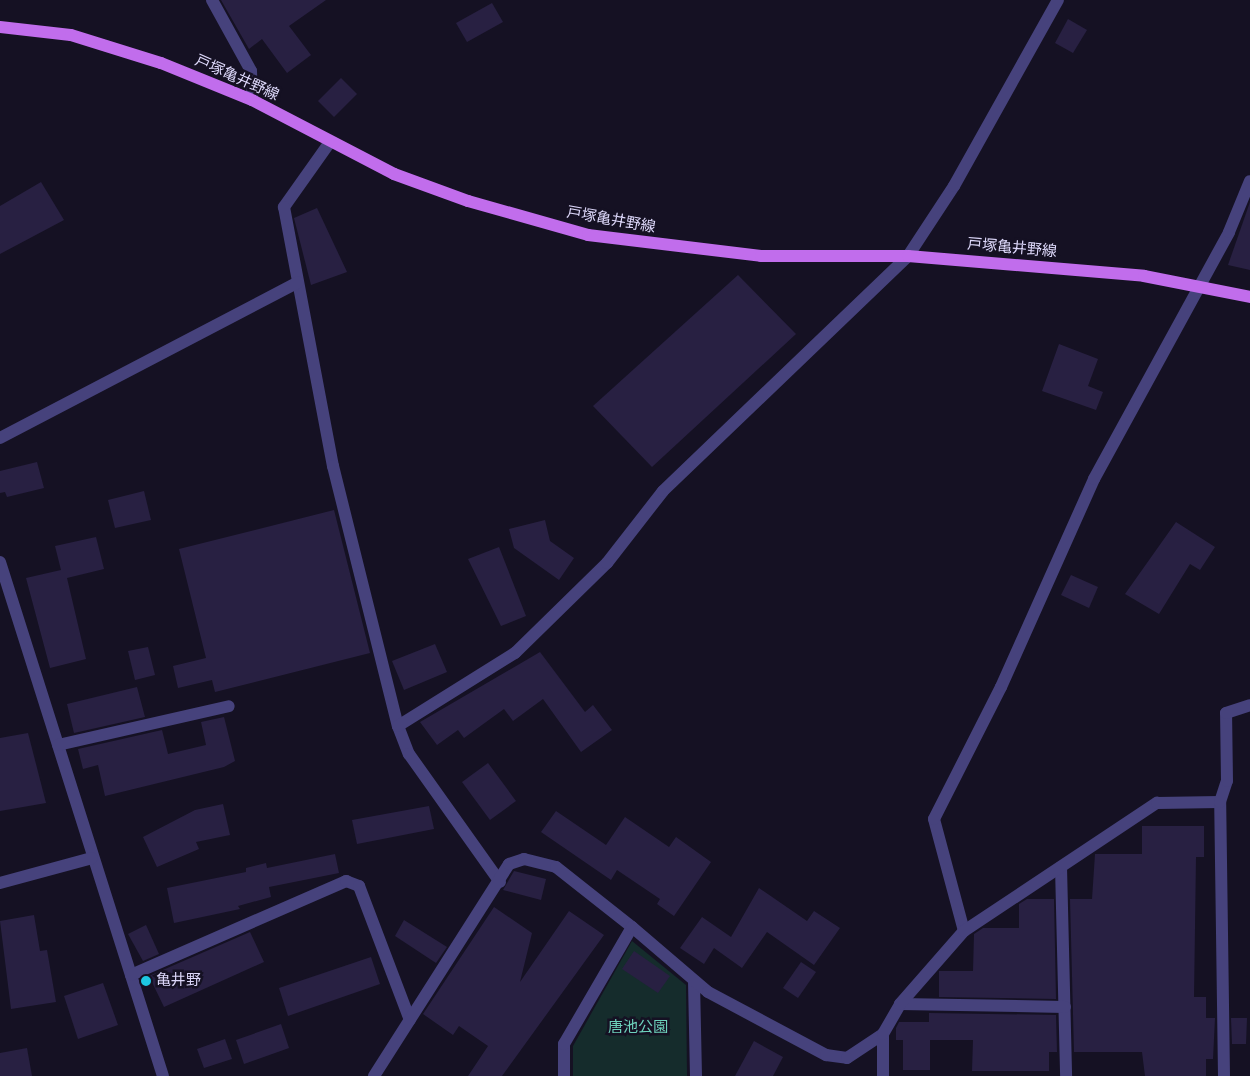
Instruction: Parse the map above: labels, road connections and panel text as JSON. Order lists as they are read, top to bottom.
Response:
{
  "streets": {
    "main road": ["戸塚亀井野線"]
  },
  "parks": ["唐池公園"],
  "places": ["亀井野"]
}
